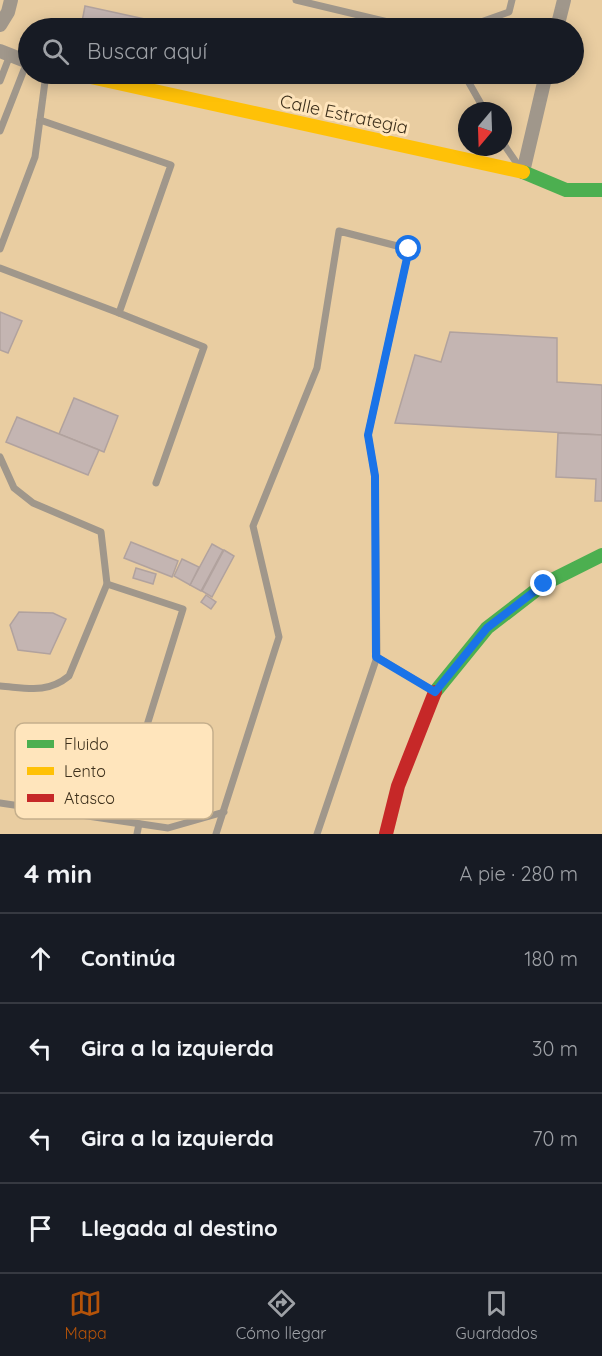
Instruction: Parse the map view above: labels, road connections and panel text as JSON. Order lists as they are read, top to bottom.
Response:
{
  "streets": {
    "main road": ["Calle Estrategia"]
  },
  "legend": ["Fluido", "Lento", "Atasco"],
  "north": "bottom",
  "page": {
    "search": "Buscar aquí",
    "heading": ["4 min", "A pie · 280 m"],
    "list": [
      ["Continúa", "180 m"],
      ["Gira a la izquierda", "30 m"],
      ["Gira a la izquierda", "70 m"],
      "Llegada al destino"
    ],
    "nav": ["Mapa", "Cómo llegar", "Guardados"]
  }
}
